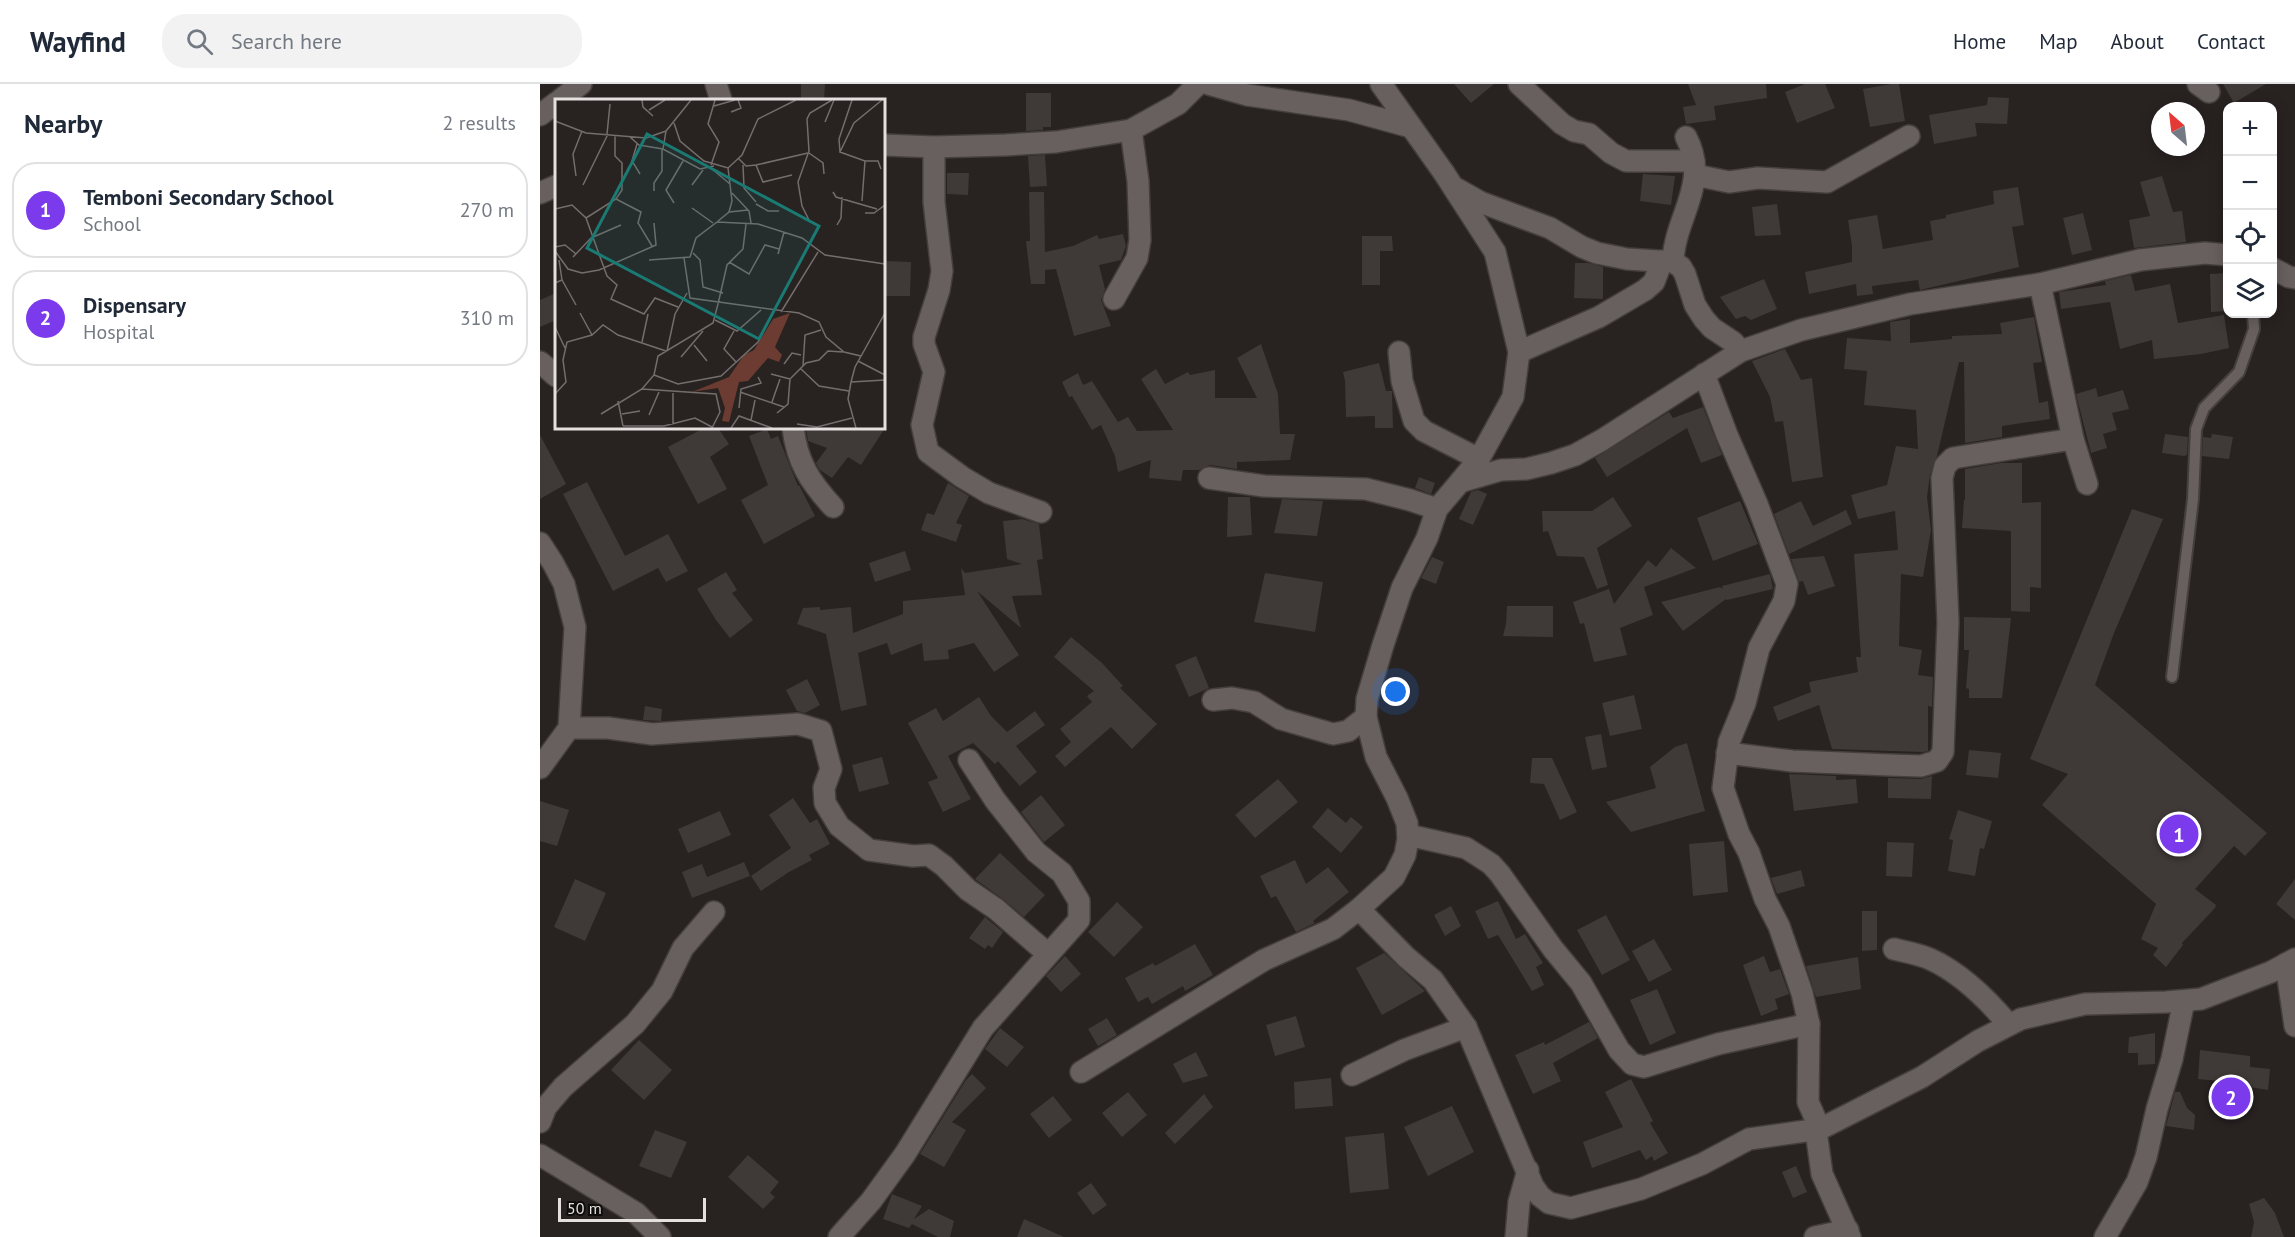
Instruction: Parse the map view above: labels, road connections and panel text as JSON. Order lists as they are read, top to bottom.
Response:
{
  "scale_bar": "50 m",
  "north": "top left",
  "page": {
    "header": "Wayfind",
    "search": "Search here",
    "nav": [
      "Home",
      "Map",
      "About",
      "Contact"
    ],
    "heading": ["Nearby", "2 results"],
    "map_buttons": ["+", "−"],
    "list": [
      {
        "mark": "1",
        "name": "Temboni Secondary School",
        "note": "School",
        "value": "270 m"
      },
      {
        "mark": "2",
        "name": "Dispensary",
        "note": "Hospital",
        "value": "310 m"
      }
    ],
    "pins": ["1", "2"],
    "scale": "50 m"
  }
}
